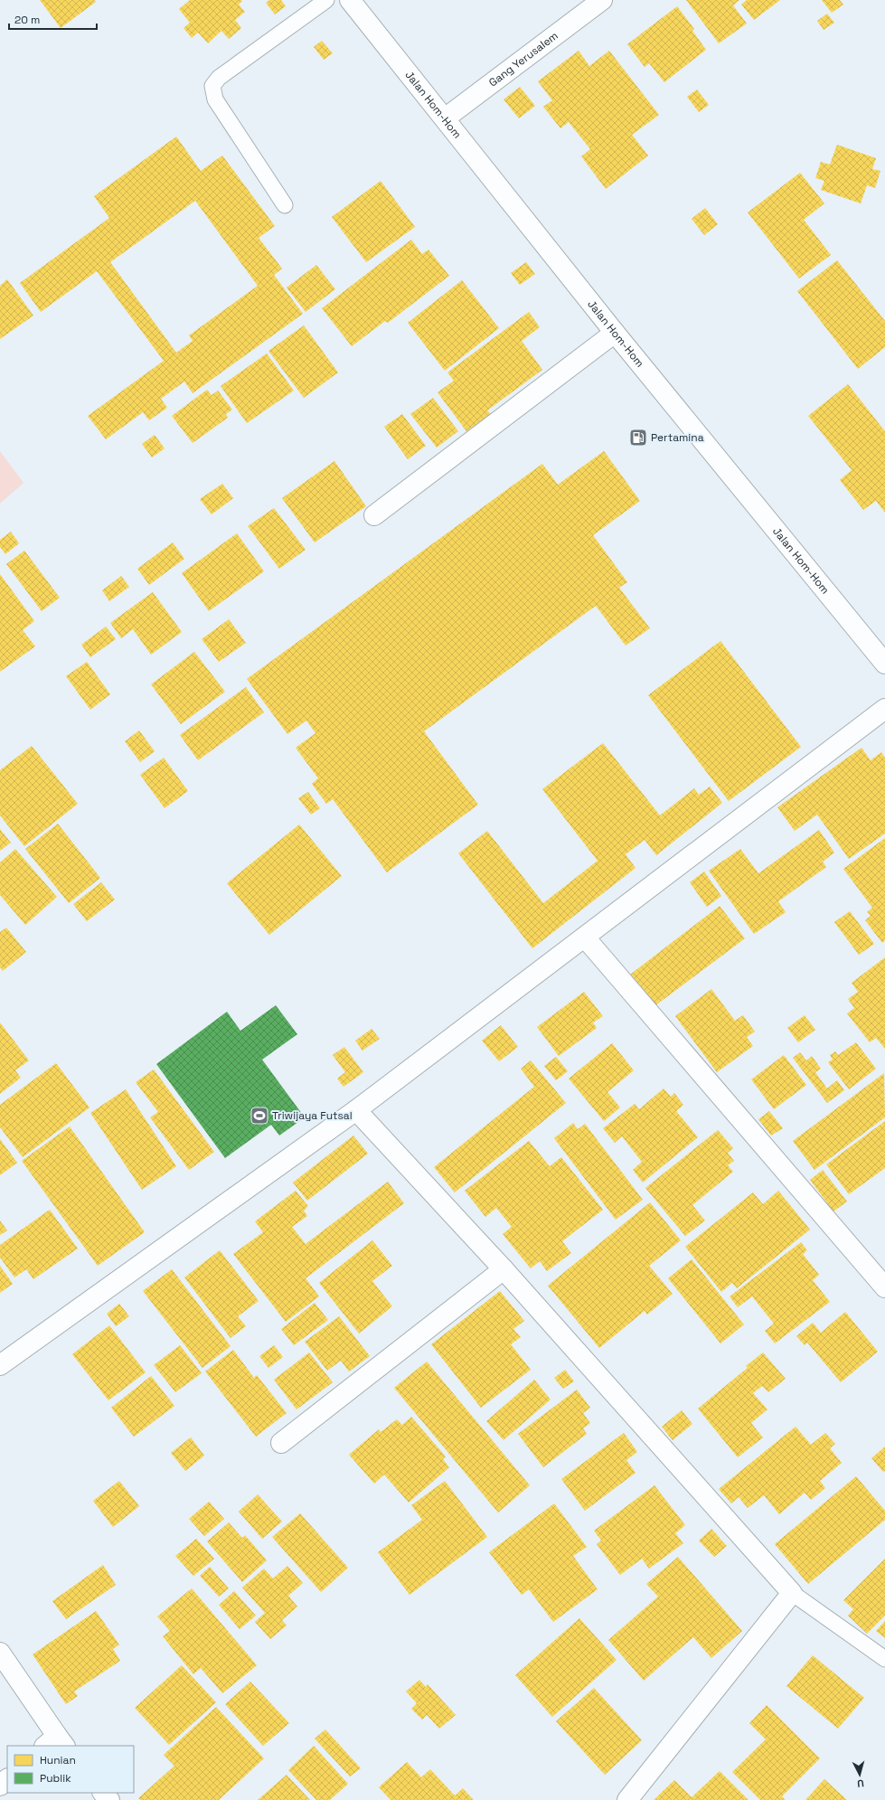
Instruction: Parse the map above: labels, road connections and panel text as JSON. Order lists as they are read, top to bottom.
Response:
{
  "streets": {
    "main road": ["Gang Yerusalem", "Jalan Hom-Hom"]
  },
  "crossings": [
    ["Gang Yerusalem", "Jalan Hom-Hom"]
  ],
  "places": {
    "fuel station": ["Pertamina"],
    "sports": ["Triwijaya Futsal"]
  },
  "legend": ["Hunian", "Publik"],
  "scale_bar": "20 m",
  "north": "bottom"
}
